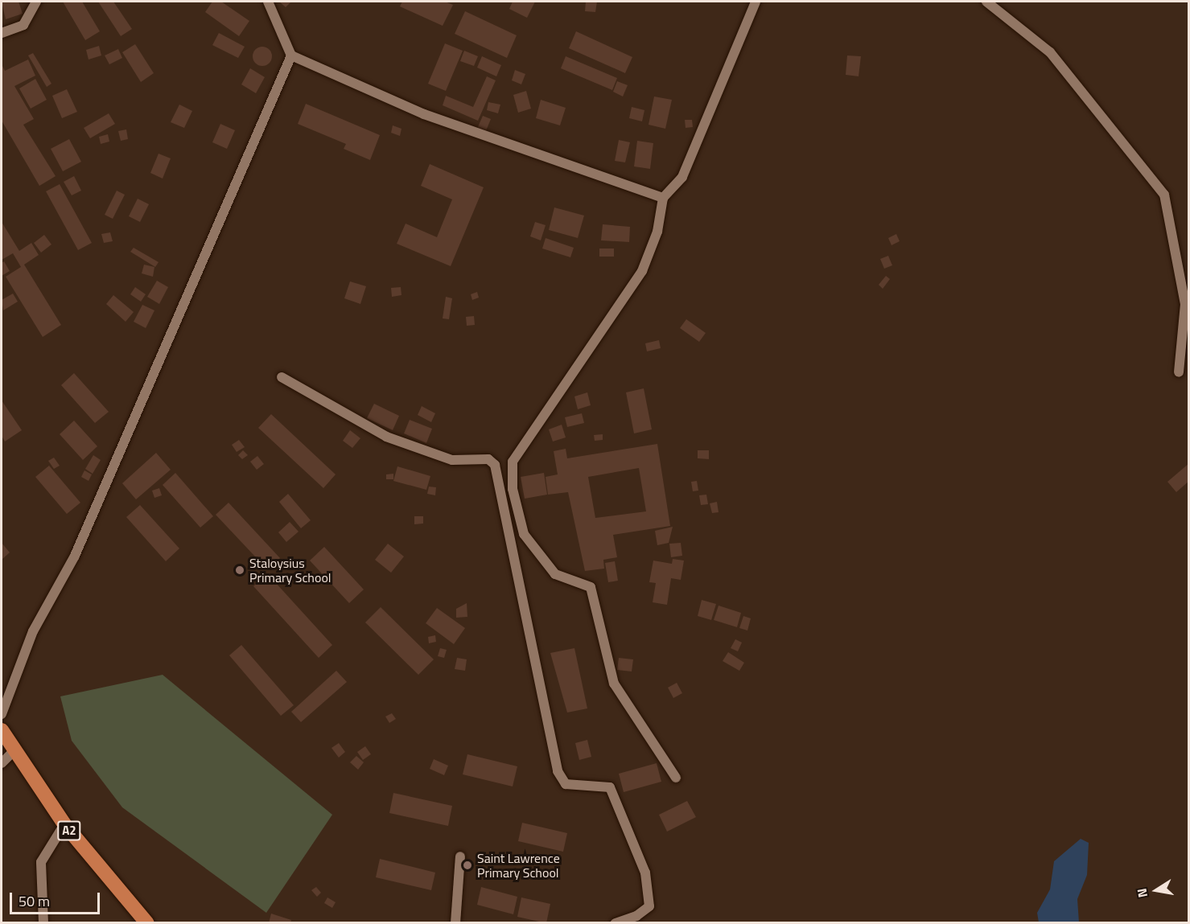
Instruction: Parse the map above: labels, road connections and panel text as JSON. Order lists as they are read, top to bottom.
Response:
{
  "streets": {
    "main road": ["A2"]
  },
  "places": ["Staloysius Primary School", "Saint Lawrence Primary School"],
  "scale_bar": "50 m",
  "north": "left"
}
